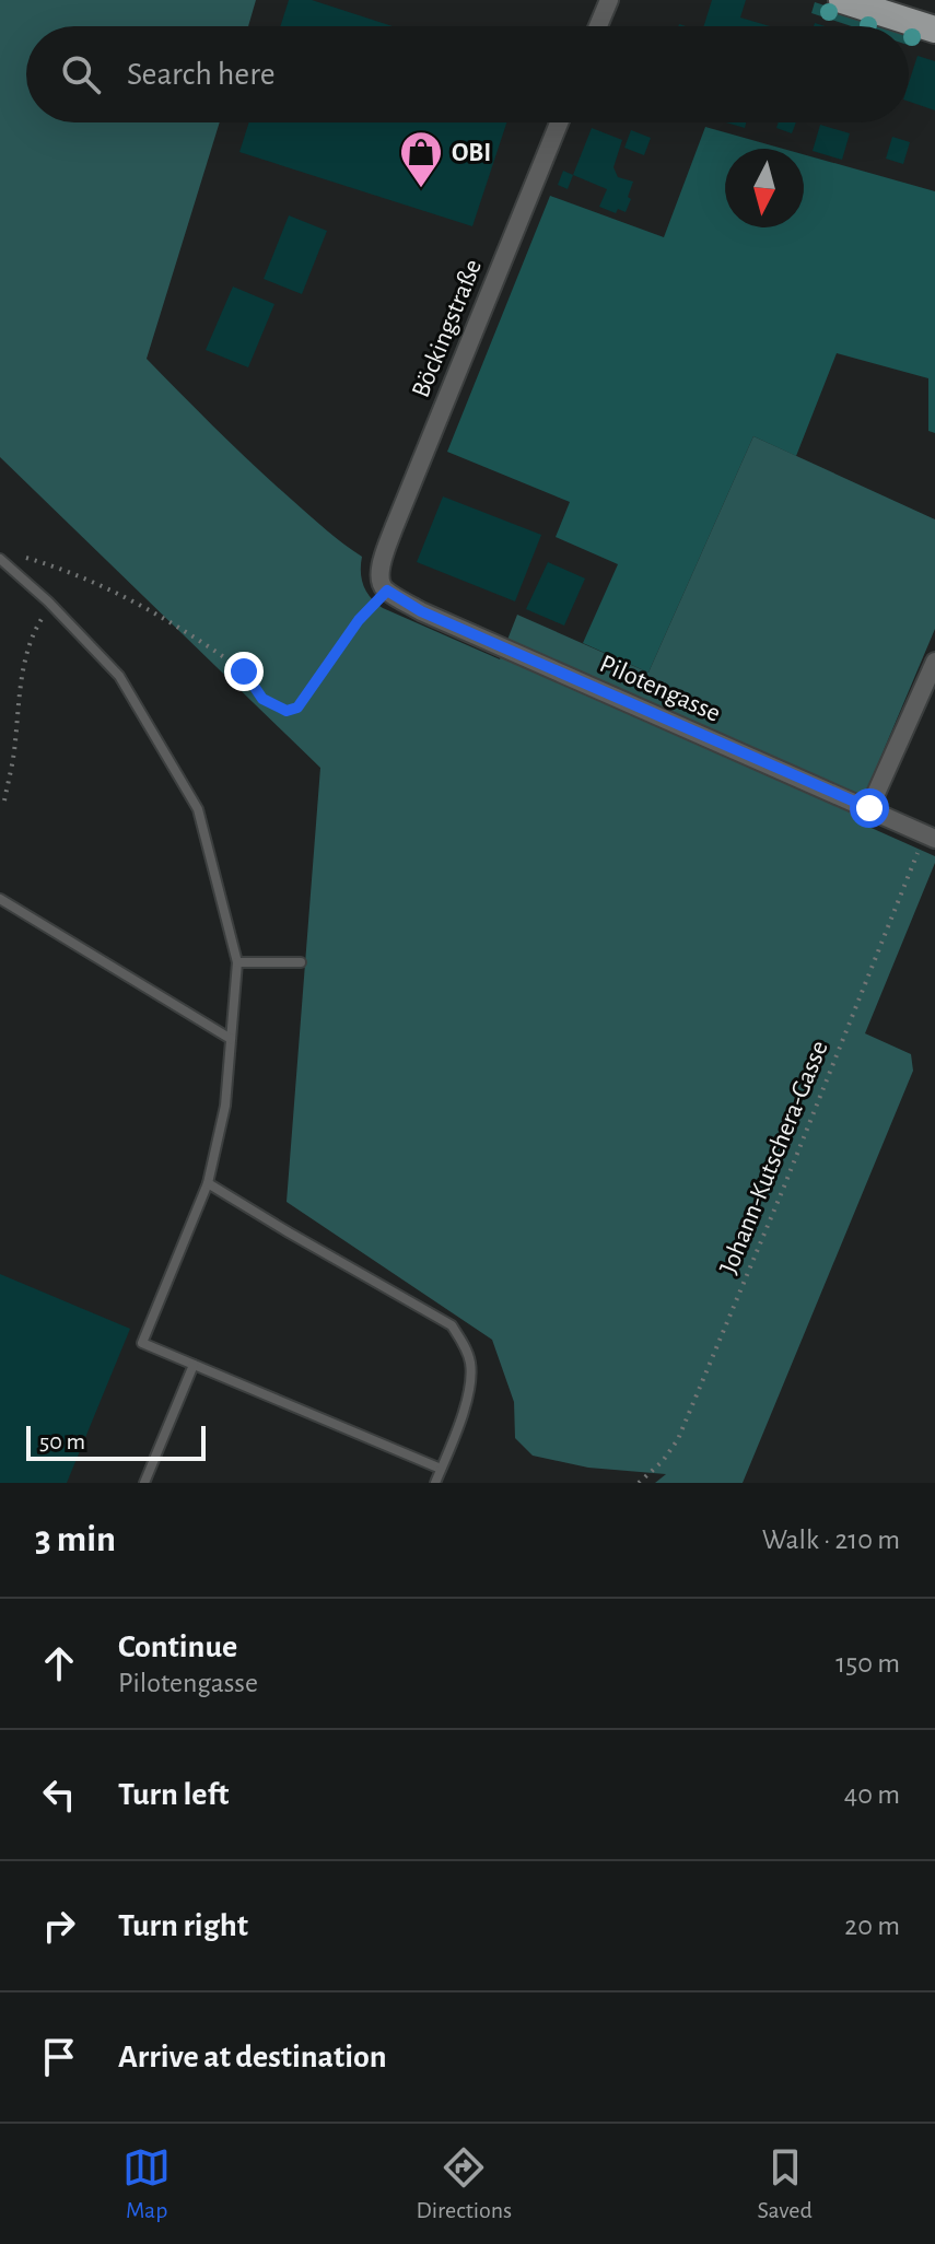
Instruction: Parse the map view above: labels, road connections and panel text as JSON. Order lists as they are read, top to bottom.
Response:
{
  "streets": {
    "street": ["Böckingstraße", "Pilotengasse"],
    "path": ["Johann-Kutschera-Gasse"]
  },
  "crossings": [
    ["Böckingstraße", "Pilotengasse"],
    ["Pilotengasse", "Johann-Kutschera-Gasse"]
  ],
  "places": {
    "shop": ["OBI"]
  },
  "scale_bar": "50 m",
  "north": "bottom",
  "page": {
    "search": "Search here",
    "scale": "50 m",
    "heading": ["3 min", "Walk · 210 m"],
    "list": [
      ["Continue", "Pilotengasse", "150 m"],
      ["Turn left", "40 m"],
      ["Turn right", "20 m"],
      "Arrive at destination"
    ],
    "nav": ["Map", "Directions", "Saved"]
  }
}
